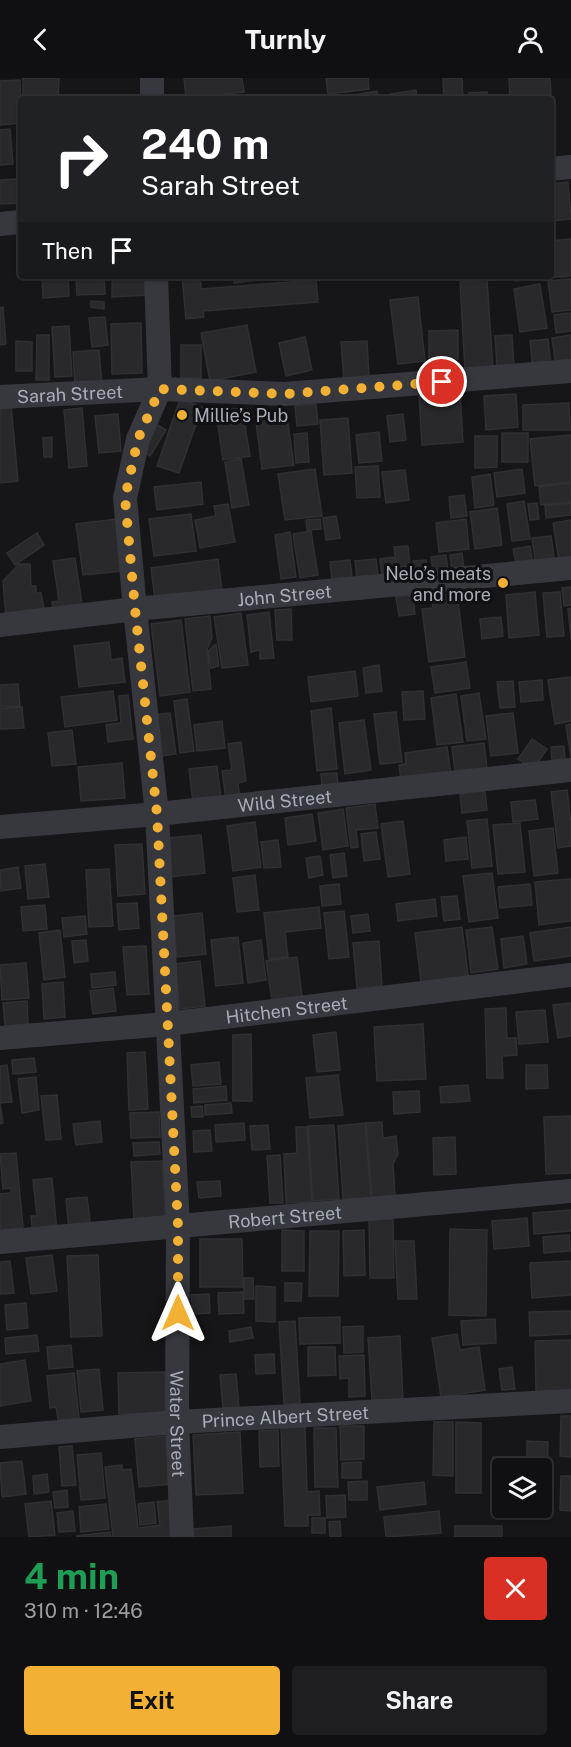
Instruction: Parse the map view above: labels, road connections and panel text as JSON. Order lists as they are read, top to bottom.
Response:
{
  "streets": {
    "street": [
      "Sarah Street",
      "John Street",
      "Wild Street",
      "Hitchen Street",
      "Robert Street",
      "Prince Albert Street",
      "Water Street"
    ]
  },
  "crossings": [
    ["Sarah Street", "Water Street"],
    ["John Street", "Water Street"],
    ["Wild Street", "Water Street"],
    ["Hitchen Street", "Water Street"],
    ["Robert Street", "Water Street"],
    ["Prince Albert Street", "Water Street"]
  ],
  "places": ["Millie’s Pub", "Nelo’s meats and more"],
  "page": {
    "header": "Turnly",
    "turn": ["240 m", "Sarah Street"],
    "then": "Then",
    "heading": ["4 min", "310 m · 12:46"],
    "buttons": ["Exit", "Share"]
  }
}
